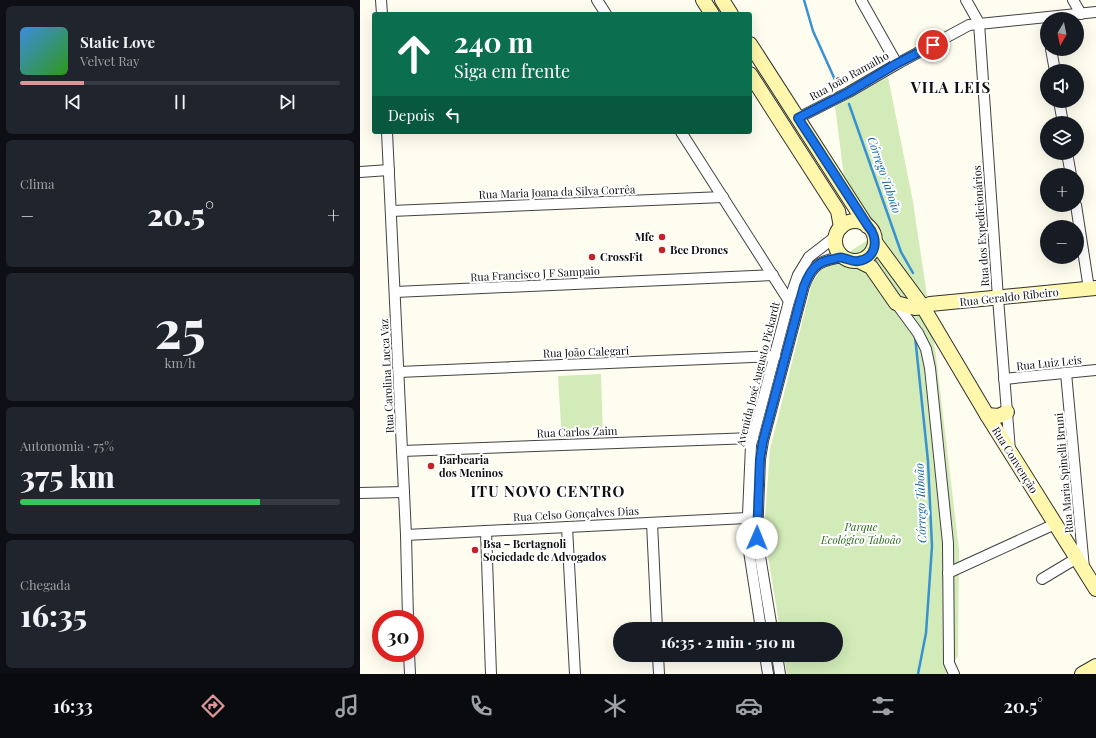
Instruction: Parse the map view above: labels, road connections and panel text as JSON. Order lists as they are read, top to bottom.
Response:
{
  "streets": {
    "street": [
      "Rua João Ramalho",
      "Rua Maria Joana da Silva Corrêa",
      "Rua dos Expedicionários",
      "Rua Francisco J F Sampaio",
      "Rua Geraldo Ribeiro",
      "Rua João Calegari",
      "Rua Luiz Leis",
      "Avenida José Augusto Pickardt",
      "Rua Carolina Lucca Vaz",
      "Rua Carlos Zaim",
      "Rua Convenção",
      "Rua Maria Spinelli Bruni",
      "Rua Celso Gonçalves Dias"
    ]
  },
  "crossings": [
    ["Rua João Ramalho", "Rua dos Expedicionários"],
    ["Rua Maria Joana da Silva Corrêa", "Rua Carolina Lucca Vaz"],
    ["Rua dos Expedicionários", "Rua Geraldo Ribeiro"],
    ["Rua dos Expedicionários", "Rua Luiz Leis"],
    ["Rua dos Expedicionários", "Rua Convenção"],
    ["Rua Francisco J F Sampaio", "Rua Carolina Lucca Vaz"],
    ["Rua Geraldo Ribeiro", "Rua Convenção"],
    ["Rua João Calegari", "Avenida José Augusto Pickardt"],
    ["Rua João Calegari", "Rua Carolina Lucca Vaz"],
    ["Rua Luiz Leis", "Rua Maria Spinelli Bruni"],
    ["Avenida José Augusto Pickardt", "Rua Carlos Zaim"],
    ["Avenida José Augusto Pickardt", "Rua Celso Gonçalves Dias"],
    ["Rua Carolina Lucca Vaz", "Rua Carlos Zaim"],
    ["Rua Carolina Lucca Vaz", "Rua Celso Gonçalves Dias"],
    ["Rua Convenção", "Rua Maria Spinelli Bruni"]
  ],
  "districts": ["VILA LEIS", "ITU NOVO CENTRO"],
  "water": ["Córrego Taboão"],
  "parks": ["Parque Ecológico Taboão"],
  "places": [
    "Mfc",
    "Bee Drones",
    "CrossFit",
    "Barbearia dos Meninos",
    "Bsa – Bertagnoli Sociedade de Advogados"
  ],
  "north": "bottom",
  "page": {
    "map_buttons": ["+", "−"],
    "turn": ["240 m", "Siga em frente"],
    "song": ["Static Love", "Velvet Ray"],
    "then": "Depois",
    "tile": [
      "Clima",
      ["25", "km/h"],
      ["Autonomia · 75%", "375 km"],
      ["Chegada", "16:35"]
    ],
    "heat": ["−", "20.5°", "+"],
    "limit": "30",
    "trip": "16:35 · 2 min · 510 m",
    "tabs": ["16:33", "20.5°"]
  }
}
